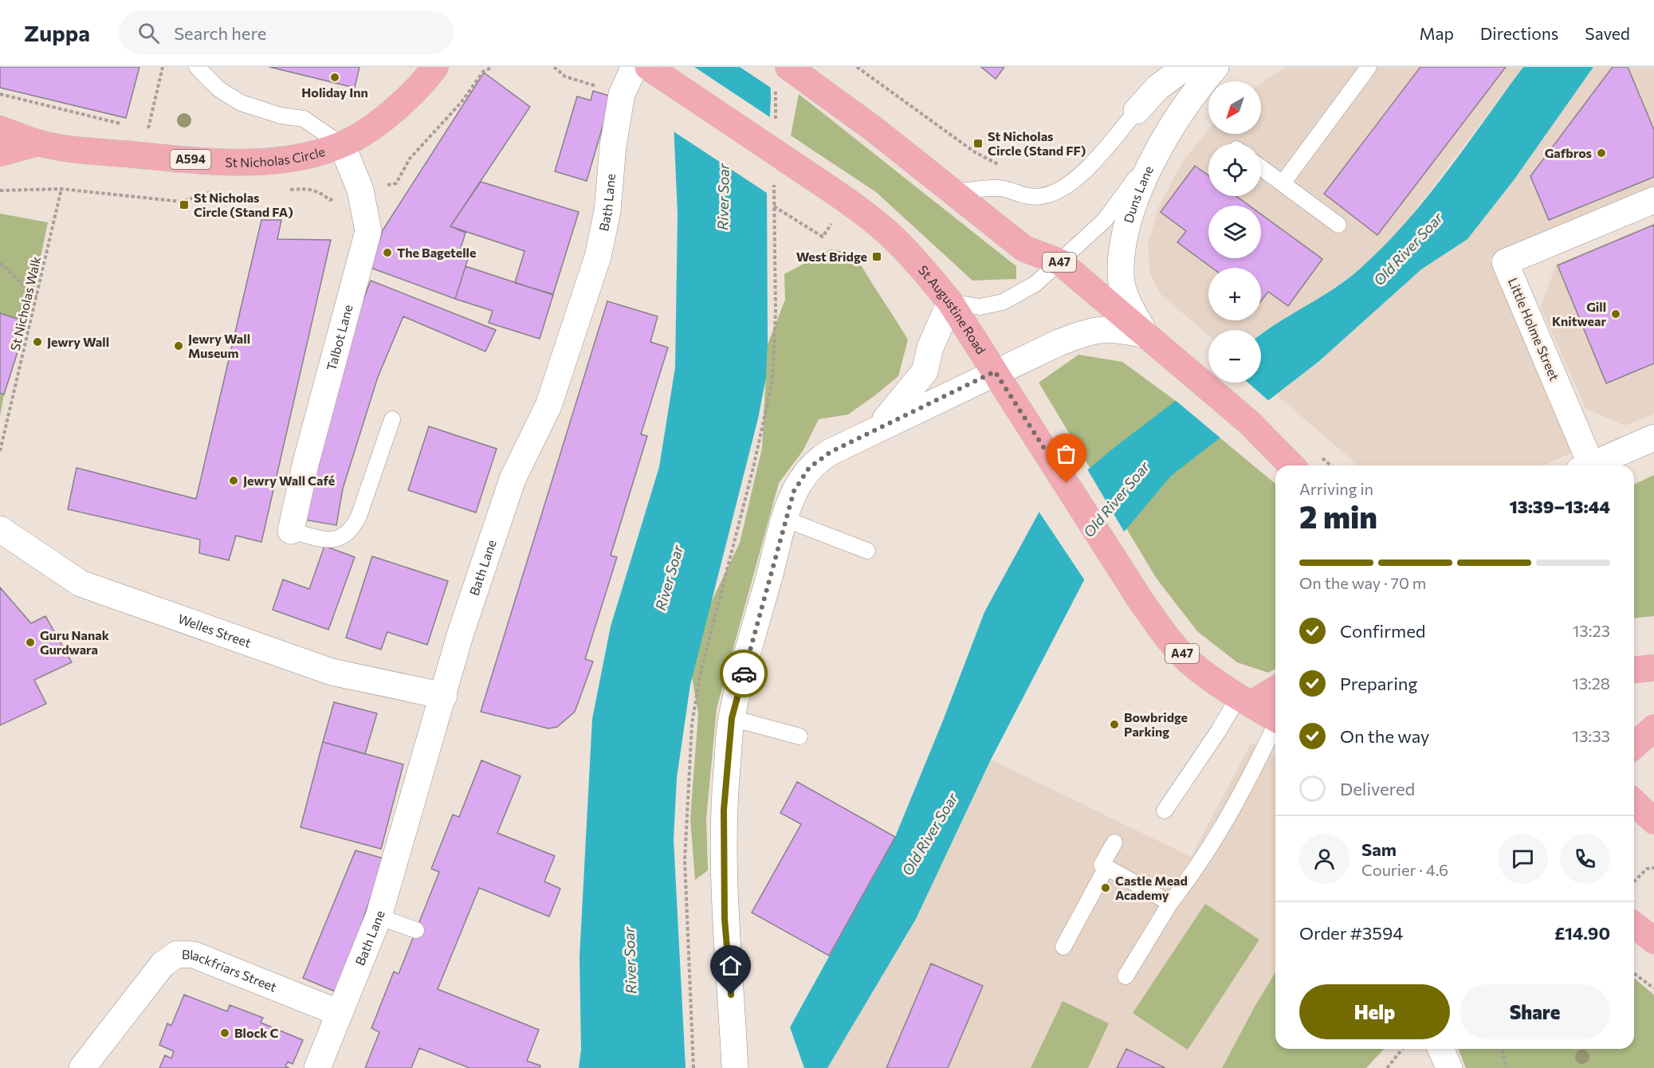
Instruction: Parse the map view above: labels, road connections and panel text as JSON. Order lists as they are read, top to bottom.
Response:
{
  "streets": {
    "main road": [
      "St Nicholas Circle",
      "A594",
      "A47",
      "St Augustine Road"
    ],
    "street": [
      "Duns Lane",
      "Bath Lane",
      "Little Holme Street",
      "Talbot Lane",
      "Welles Street",
      "Blackfriars Street"
    ],
    "path": ["St Nicholas Walk"]
  },
  "crossings": [
    ["St Nicholas Circle", "A594"],
    ["St Nicholas Circle", "Talbot Lane"],
    ["Duns Lane", "A47"],
    ["Bath Lane", "Welles Street"],
    ["Bath Lane", "Blackfriars Street"]
  ],
  "water": ["River Soar", "Old River Soar"],
  "places": {
    "other": [
      "Holiday Inn",
      "Gafbros",
      "The Bagetelle",
      "Gill Knitwear",
      "Jewry Wall",
      "Jewry Wall Museum",
      "Jewry Wall Café",
      "Guru Nanak Gurdwara",
      "Bowbridge Parking",
      "Castle Mead Academy",
      "Block C"
    ],
    "transit": ["St Nicholas Circle (Stand FF)", "St Nicholas Circle (Stand FA)", "West Bridge"]
  },
  "north": "bottom left",
  "page": {
    "header": "Zuppa",
    "search": "Search here",
    "nav": ["Map", "Directions", "Saved"],
    "map_buttons": ["+", "−"],
    "heading": ["2 min", "Arriving in", "13:39–13:44"],
    "panel": [
      "Sam",
      "Courier · 4.6",
      "Order #3594",
      "£14.90"
    ],
    "bar": "On the way · 70 m",
    "list": [
      ["Confirmed", "13:23"],
      ["Preparing", "13:28"],
      ["On the way", "13:33"],
      "Delivered"
    ],
    "buttons": ["Help", "Share"]
  }
}
